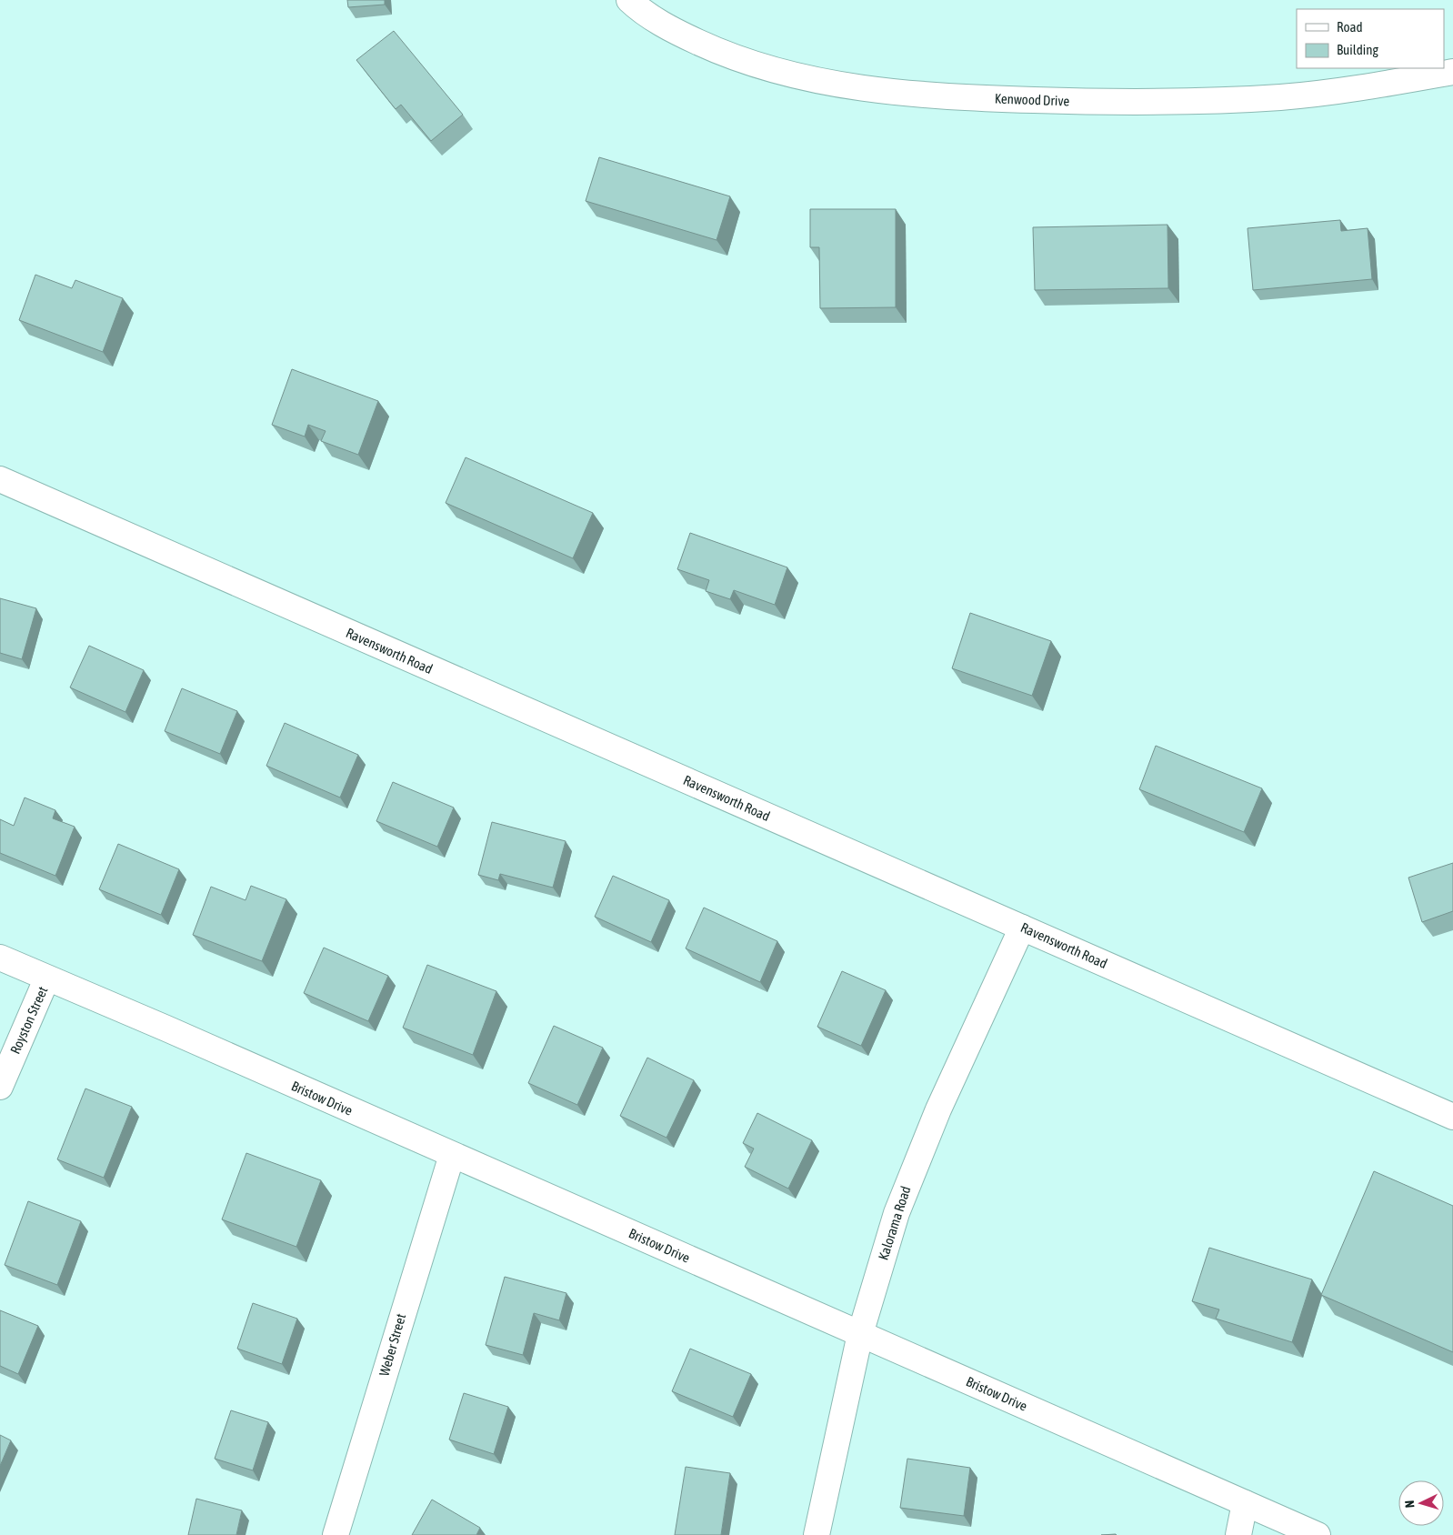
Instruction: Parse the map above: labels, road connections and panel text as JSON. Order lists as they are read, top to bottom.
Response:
{
  "streets": {
    "street": [
      "Kenwood Drive",
      "Ravensworth Road",
      "Royston Street",
      "Bristow Drive",
      "Kalorama Road",
      "Weber Street"
    ]
  },
  "crossings": [
    ["Ravensworth Road", "Kalorama Road"],
    ["Royston Street", "Bristow Drive"],
    ["Bristow Drive", "Kalorama Road"],
    ["Bristow Drive", "Weber Street"]
  ],
  "legend": ["Road", "Building"],
  "north": "left"
}
